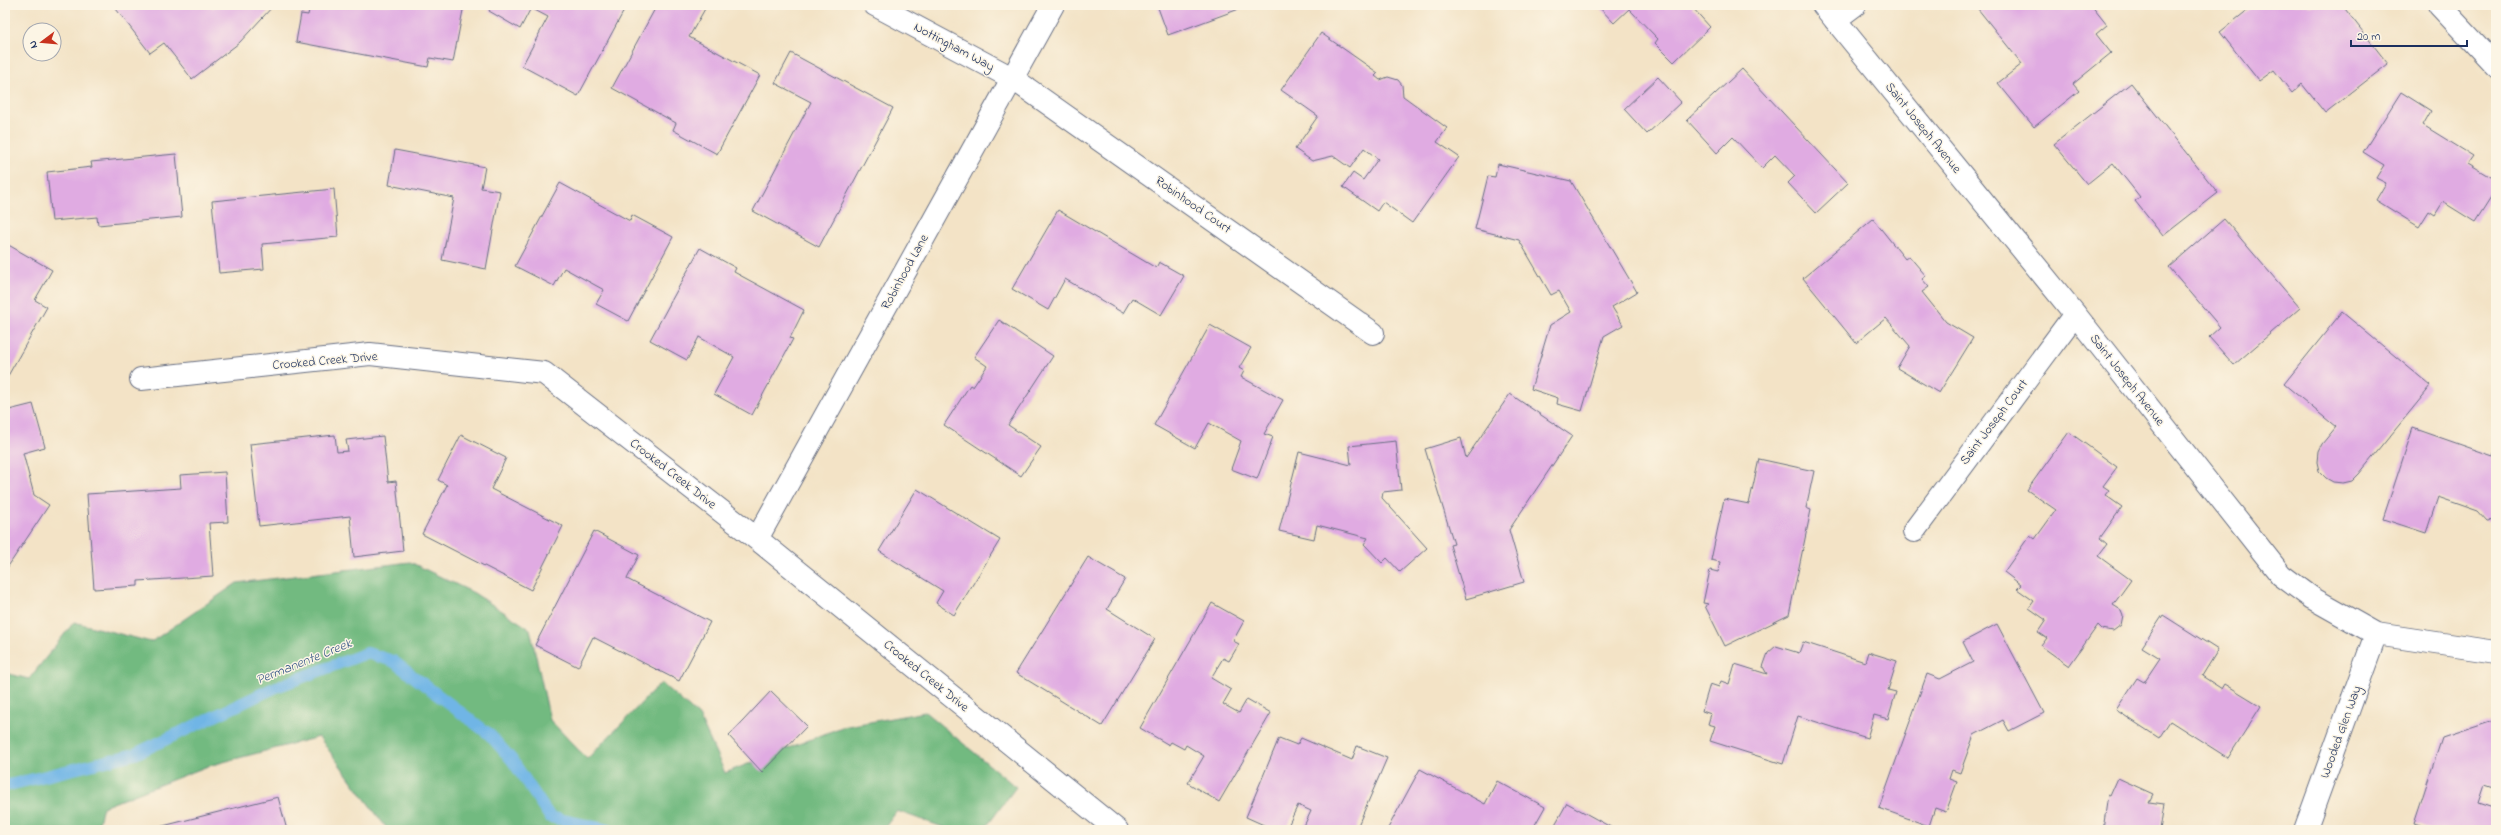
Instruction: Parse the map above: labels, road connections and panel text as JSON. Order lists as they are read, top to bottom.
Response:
{
  "streets": {
    "street": [
      "Nottingham Way",
      "Saint Joseph Avenue",
      "Robinhood Court",
      "Robinhood Lane",
      "Crooked Creek Drive",
      "Saint Joseph Court",
      "Wooded Glen Way"
    ]
  },
  "crossings": [
    ["Nottingham Way", "Robinhood Court"],
    ["Nottingham Way", "Robinhood Lane"],
    ["Saint Joseph Avenue", "Saint Joseph Court"],
    ["Saint Joseph Avenue", "Wooded Glen Way"],
    ["Robinhood Court", "Robinhood Lane"],
    ["Robinhood Lane", "Crooked Creek Drive"]
  ],
  "water": ["Permanente Creek"],
  "scale_bar": "20 m",
  "north": "left"
}
